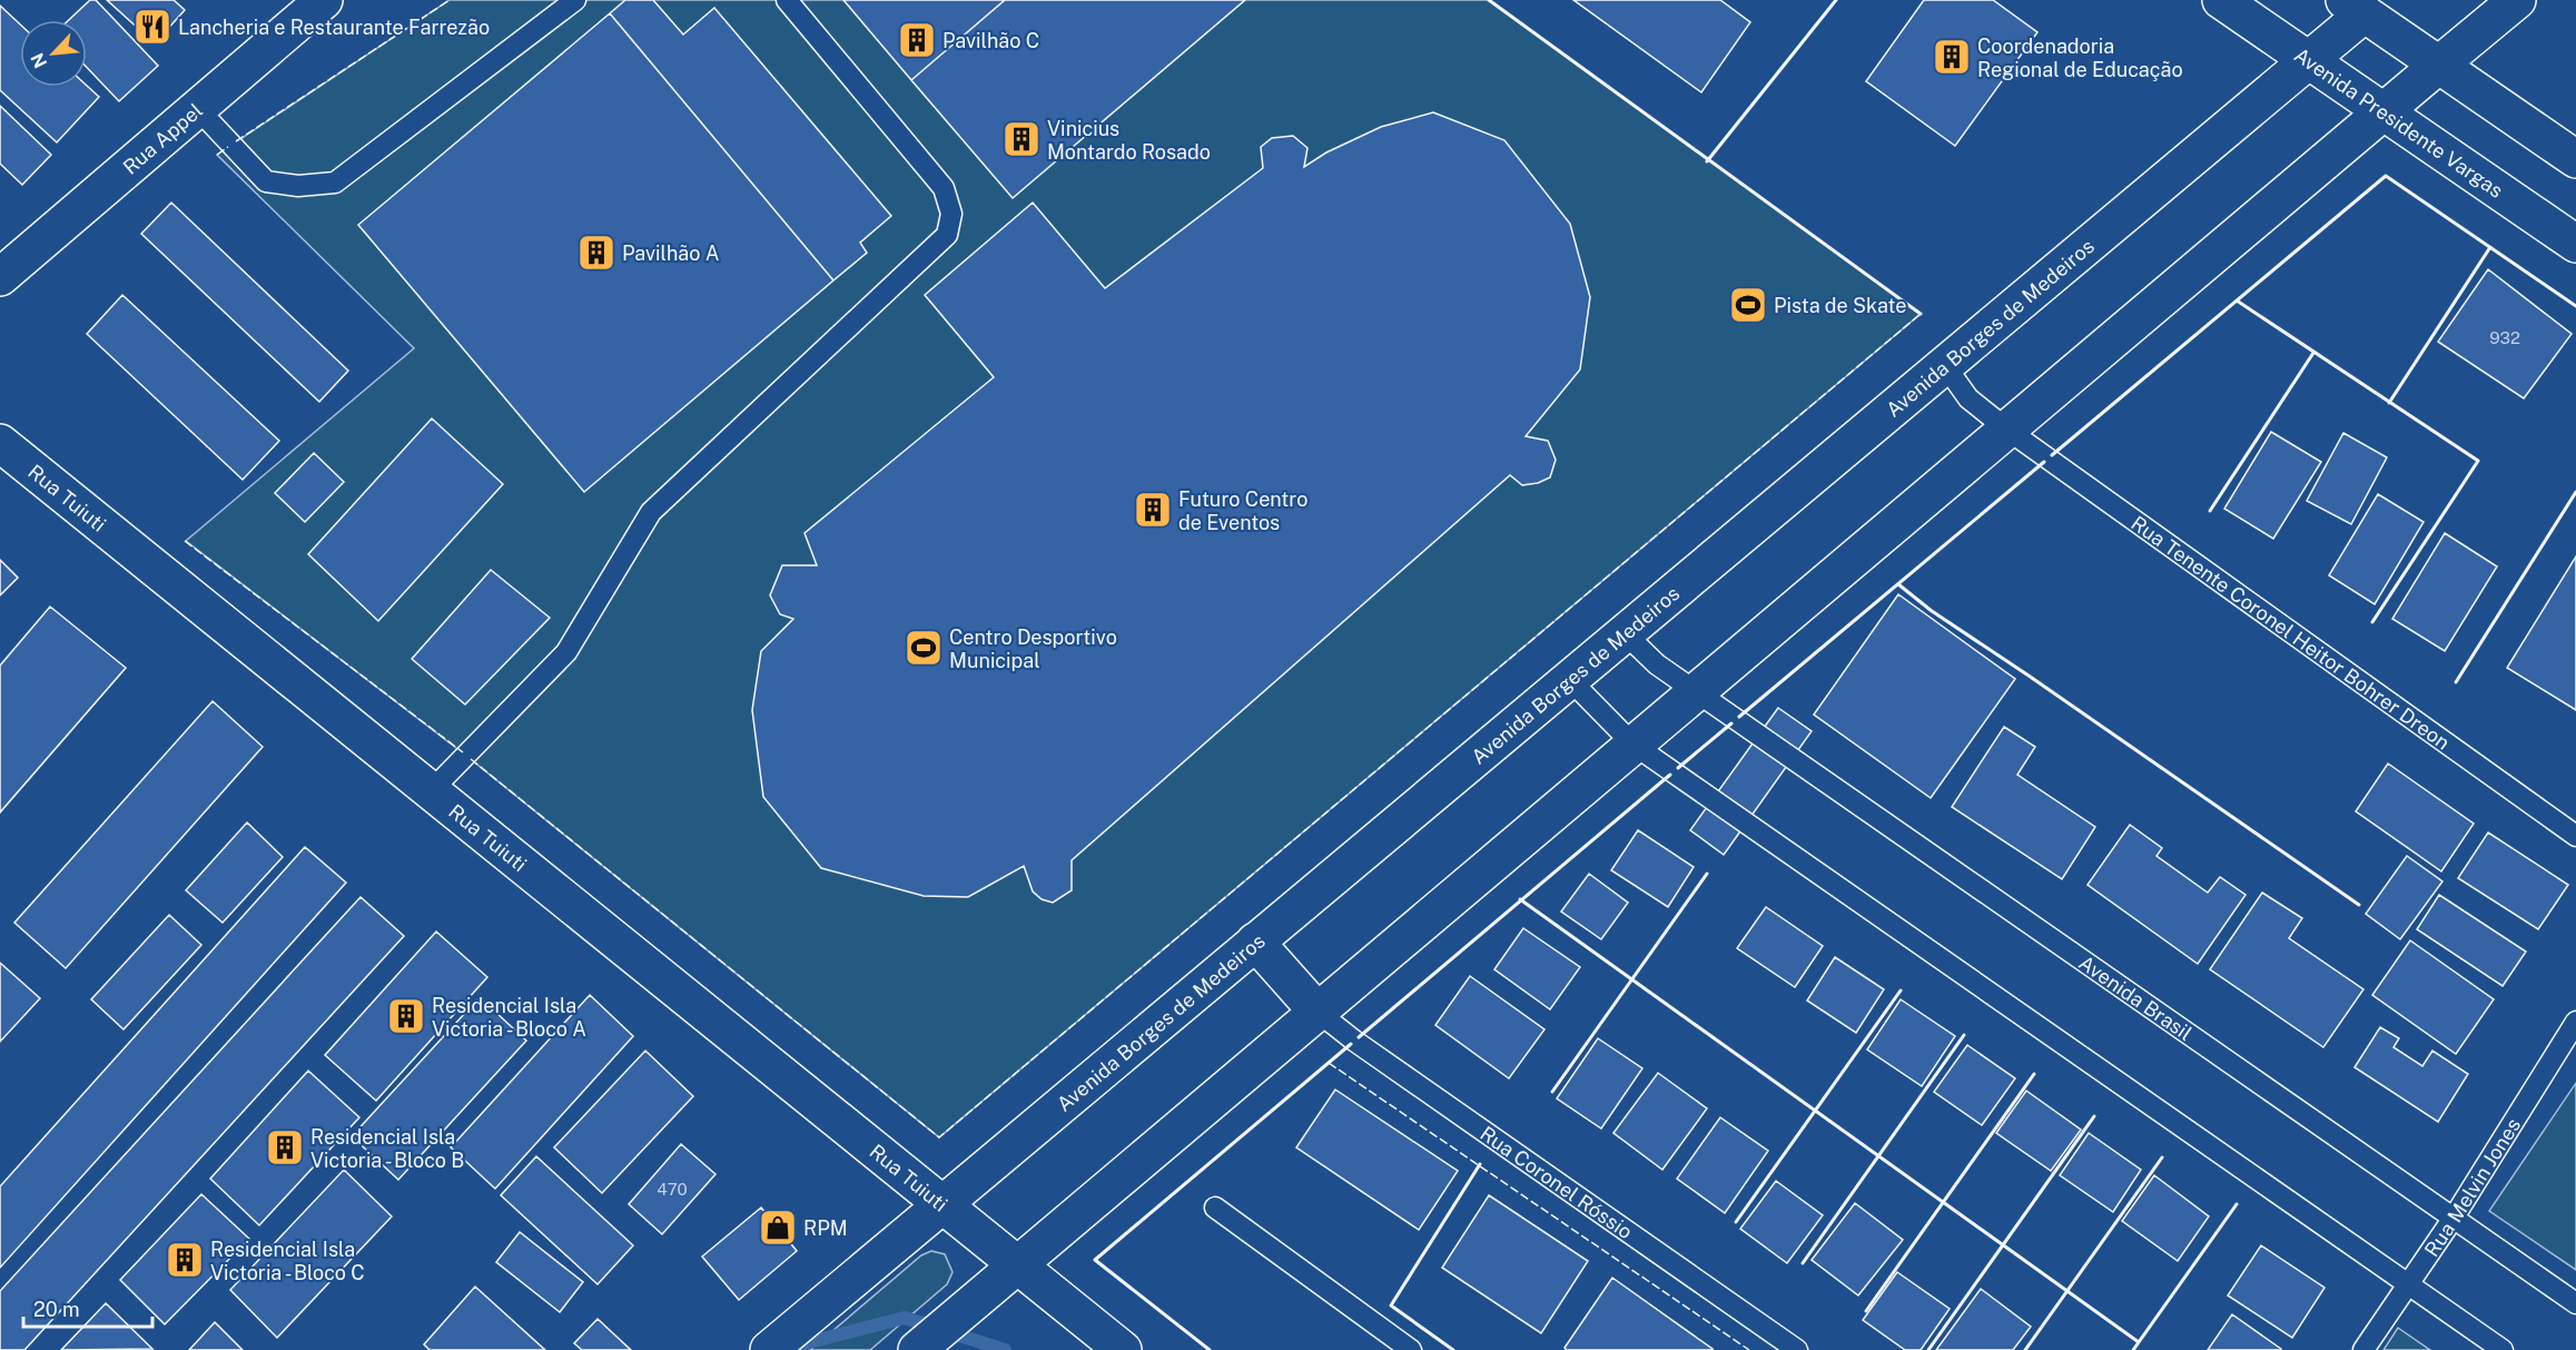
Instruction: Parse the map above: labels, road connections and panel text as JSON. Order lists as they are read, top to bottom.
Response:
{
  "streets": {
    "main road": [
      "Avenida Presidente Vargas",
      "Rua Appel",
      "Avenida Borges de Medeiros",
      "Rua Tuiuti"
    ],
    "lane": [
      "Rua Tenente Coronel Heitor Bohrer Dreon",
      "Avenida Brasil",
      "Rua Coronel Róssio",
      "Rua Melvin Jones"
    ]
  },
  "crossings": [
    ["Avenida Presidente Vargas", "Avenida Borges de Medeiros"],
    ["Avenida Borges de Medeiros", "Rua Tuiuti"],
    ["Avenida Borges de Medeiros", "Rua Tenente Coronel Heitor Bohrer Dreon"],
    ["Avenida Borges de Medeiros", "Avenida Brasil"],
    ["Avenida Brasil", "Rua Melvin Jones"]
  ],
  "places": {
    "restaurant": ["Lancheria e Restaurante Farrezão"],
    "building": [
      "Pavilhão C",
      "Coordenadoria Regional de Educação",
      "Vinicius Montardo Rosado",
      "Pavilhão A",
      "Futuro Centro de Eventos",
      "Residencial Isla Victoria - Bloco A",
      "Residencial Isla Victoria - Bloco B",
      "Residencial Isla Victoria - Bloco C"
    ],
    "sports": ["Pista de Skate", "Centro Desportivo Municipal"],
    "shop": ["RPM"]
  },
  "house_numbers": ["932", "470"],
  "scale_bar": "20 m",
  "north": "bottom left"
}
